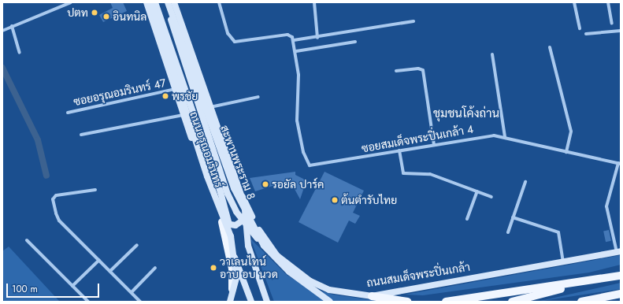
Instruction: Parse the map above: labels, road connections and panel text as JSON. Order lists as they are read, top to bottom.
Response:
{
  "streets": {
    "main road": ["ถนนอรุณอมรินทร์", "สะพานพระราม 8", "ถนนสมเด็จพระปิ่นเกล้า"],
    "street": ["ซอยอรุณอมรินทร์ 47", "ซอยสมเด็จพระปิ่นเกล้า 4"]
  },
  "crossings": [
    ["ซอยอรุณอมรินทร์ 47", "ถนนอรุณอมรินทร์"],
    ["ถนนอรุณอมรินทร์", "ถนนสมเด็จพระปิ่นเกล้า"]
  ],
  "districts": ["ชุมชนโค้งถ่าน"],
  "places": [
    "ปตท",
    "อินทนิล",
    "พรชัย",
    "รอยัล ปาร์ค",
    "ต้นตำรับไทย",
    "วาเลนไทน์ อาบ อบ นวด"
  ],
  "scale_bar": "100 m"
}
